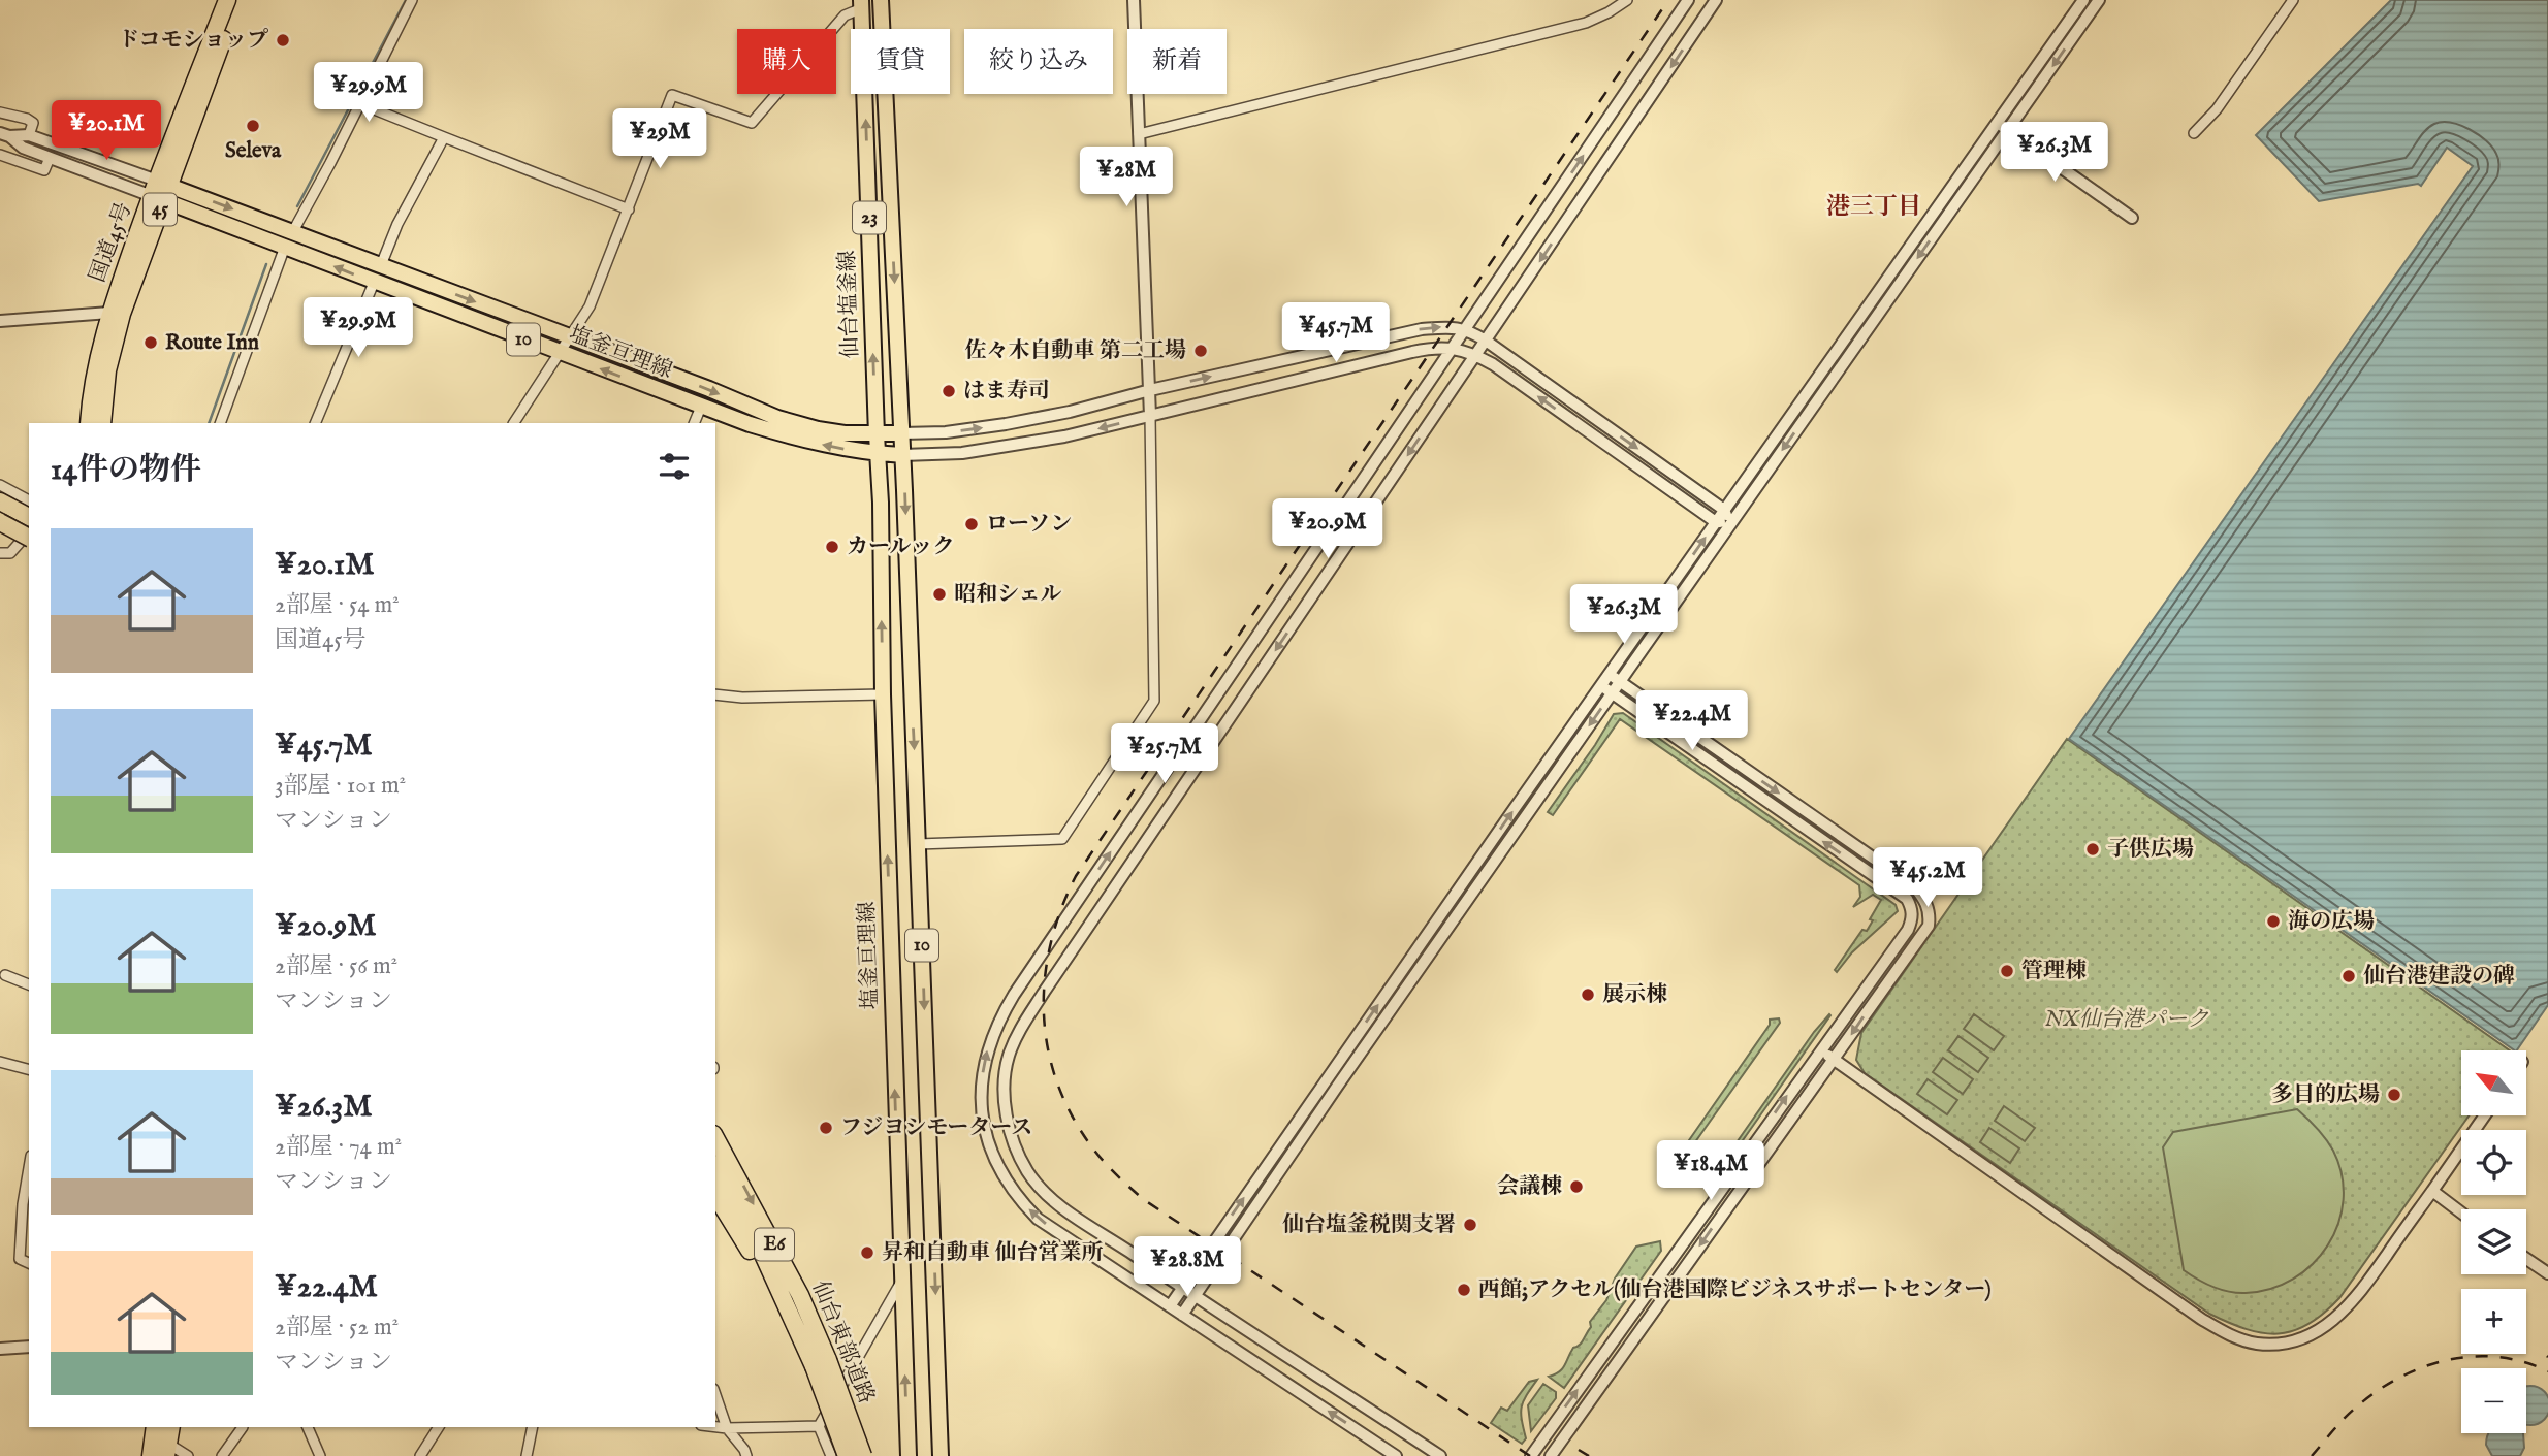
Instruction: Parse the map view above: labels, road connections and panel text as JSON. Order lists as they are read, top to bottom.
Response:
{
  "streets": {
    "highway": [
      "45",
      "国道45号",
      "E6",
      "仙台東部道路"
    ],
    "main road": [
      "23",
      "仙台塩釜線",
      "10",
      "塩釜亘理線"
    ]
  },
  "crossings": [
    ["国道45号", "塩釜亘理線"],
    ["仙台塩釜線", "10"],
    ["仙台塩釜線", "塩釜亘理線"],
    ["10", "塩釜亘理線"]
  ],
  "districts": ["港三丁目"],
  "parks": ["NX仙台港パーク"],
  "places": [
    "ドコモショップ",
    "Seleva",
    "Route Inn",
    "佐々木自動車 第二工場",
    "はま寿司",
    "ローソン",
    "カールック",
    "昭和シェル",
    "子供広場",
    "海の広場",
    "管理棟",
    "仙台港建設の碑",
    "展示棟",
    "多目的広場",
    "フジヨシモータース",
    "会議棟",
    "仙台塩釜税関支署",
    "昇和自動車 仙台営業所",
    "西館;アクセル(仙台港国際ビジネスサポートセンター)"
  ],
  "north": "top left",
  "page": {
    "chip": [
      "購入",
      "賃貸",
      "絞り込み",
      "新着"
    ],
    "price": [
      "¥29.9M",
      "¥20.1M",
      "¥29M",
      "¥26.3M",
      "¥28M",
      "¥29.9M",
      "¥45.7M",
      "¥20.9M",
      "¥26.3M",
      "¥22.4M",
      "¥25.7M",
      "¥45.2M",
      "¥18.4M",
      "¥28.8M"
    ],
    "heading": "14件の物件",
    "list": [
      {
        "name": "¥20.1M",
        "note": "2部屋 · 54 m² · 国道45号"
      },
      {
        "name": "¥45.7M",
        "note": "3部屋 · 101 m² · マンション"
      },
      {
        "name": "¥20.9M",
        "note": "2部屋 · 56 m² · マンション"
      },
      {
        "name": "¥26.3M",
        "note": "2部屋 · 74 m² · マンション"
      },
      {
        "name": "¥22.4M",
        "note": "2部屋 · 52 m² · マンション"
      }
    ],
    "map_buttons": ["+", "−"]
  }
}
